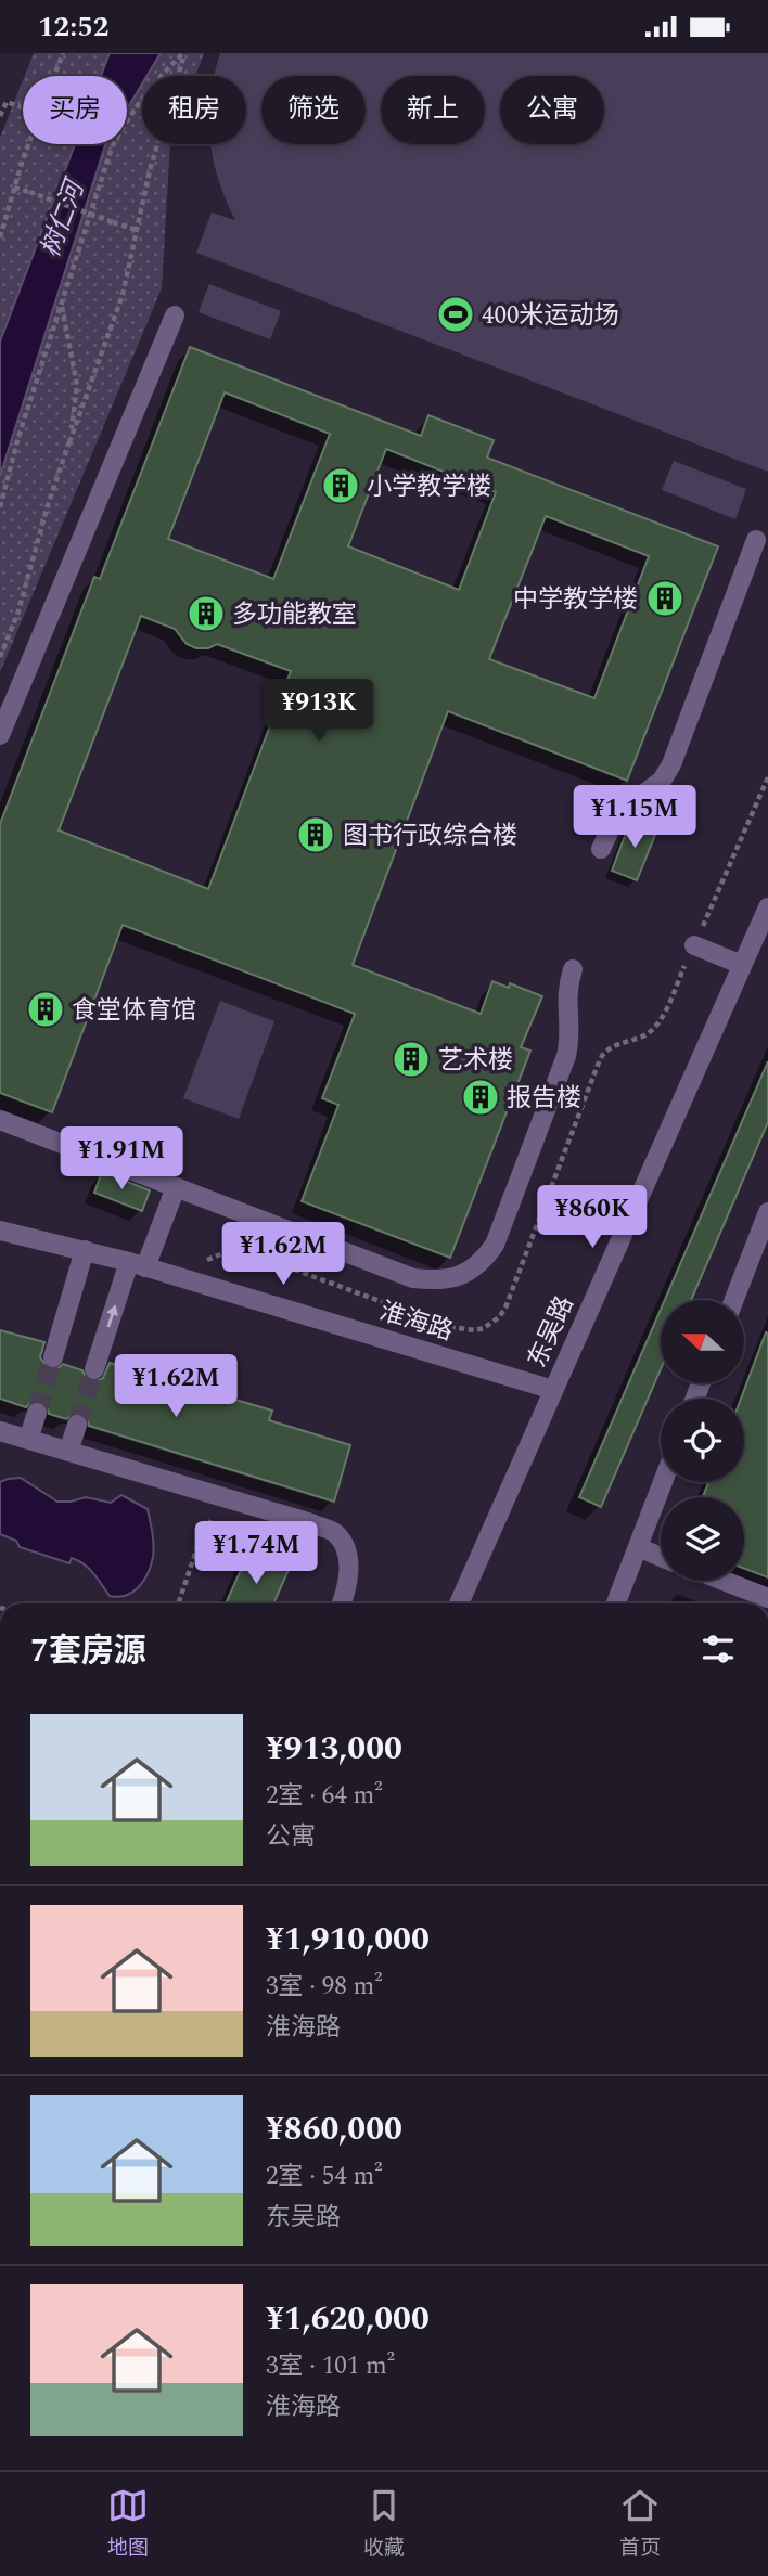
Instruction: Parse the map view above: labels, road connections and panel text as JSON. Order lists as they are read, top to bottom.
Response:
{
  "streets": {
    "street": ["淮海路", "东吴路"]
  },
  "crossings": [
    ["淮海路", "东吴路"]
  ],
  "water": ["树仁河"],
  "places": {
    "sports": ["400米运动场"],
    "building": [
      "小学教学楼",
      "中学教学楼",
      "多功能教室",
      "图书行政综合楼",
      "食堂体育馆",
      "艺术楼",
      "报告楼"
    ]
  },
  "north": "left",
  "page": {
    "status": "12:52",
    "chip": [
      "买房",
      "租房",
      "筛选",
      "新上",
      "公寓"
    ],
    "price": [
      "¥913K",
      "¥1.15M",
      "¥1.91M",
      "¥860K",
      "¥1.62M",
      "¥1.62M",
      "¥1.74M"
    ],
    "heading": "7套房源",
    "list": [
      {
        "name": "¥913,000",
        "note": "2室 · 64 m² · 公寓"
      },
      {
        "name": "¥1,910,000",
        "note": "3室 · 98 m² · 淮海路"
      },
      {
        "name": "¥860,000",
        "note": "2室 · 54 m² · 东吴路"
      },
      {
        "name": "¥1,620,000",
        "note": "3室 · 101 m² · 淮海路"
      }
    ],
    "tabs": ["地图", "收藏", "首页"]
  }
}
